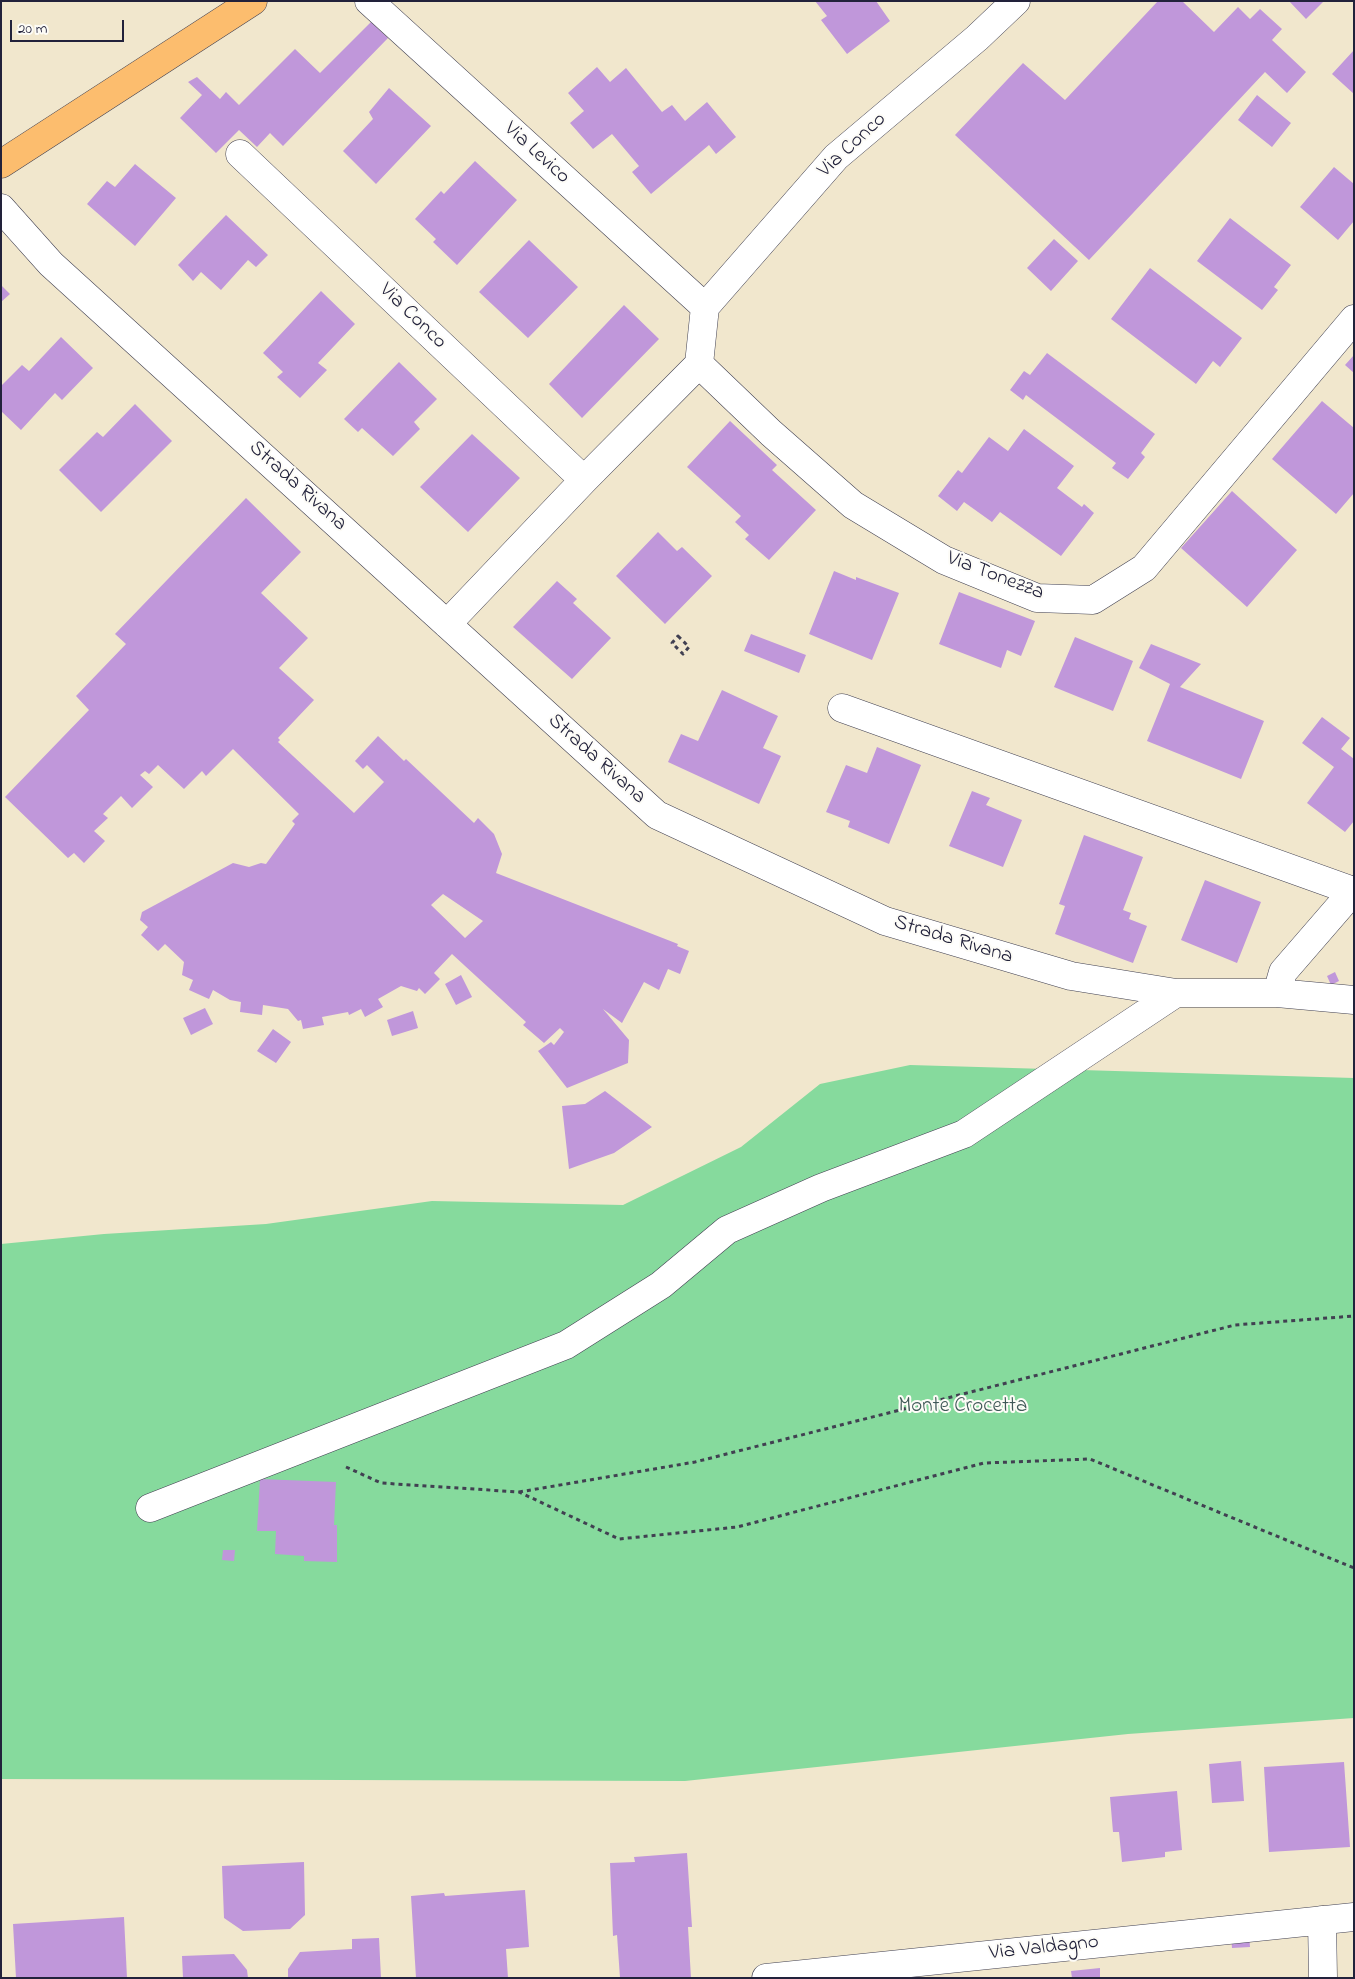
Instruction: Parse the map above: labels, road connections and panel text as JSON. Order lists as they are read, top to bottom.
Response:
{
  "streets": {
    "street": [
      "Via Conco",
      "Via Levico",
      "Strada Rivana",
      "Via Tonezza",
      "Via Valdagno"
    ]
  },
  "crossings": [
    ["Via Conco", "Via Levico"]
  ],
  "parks": ["Monte Crocetta"],
  "scale_bar": "20 m"
}
